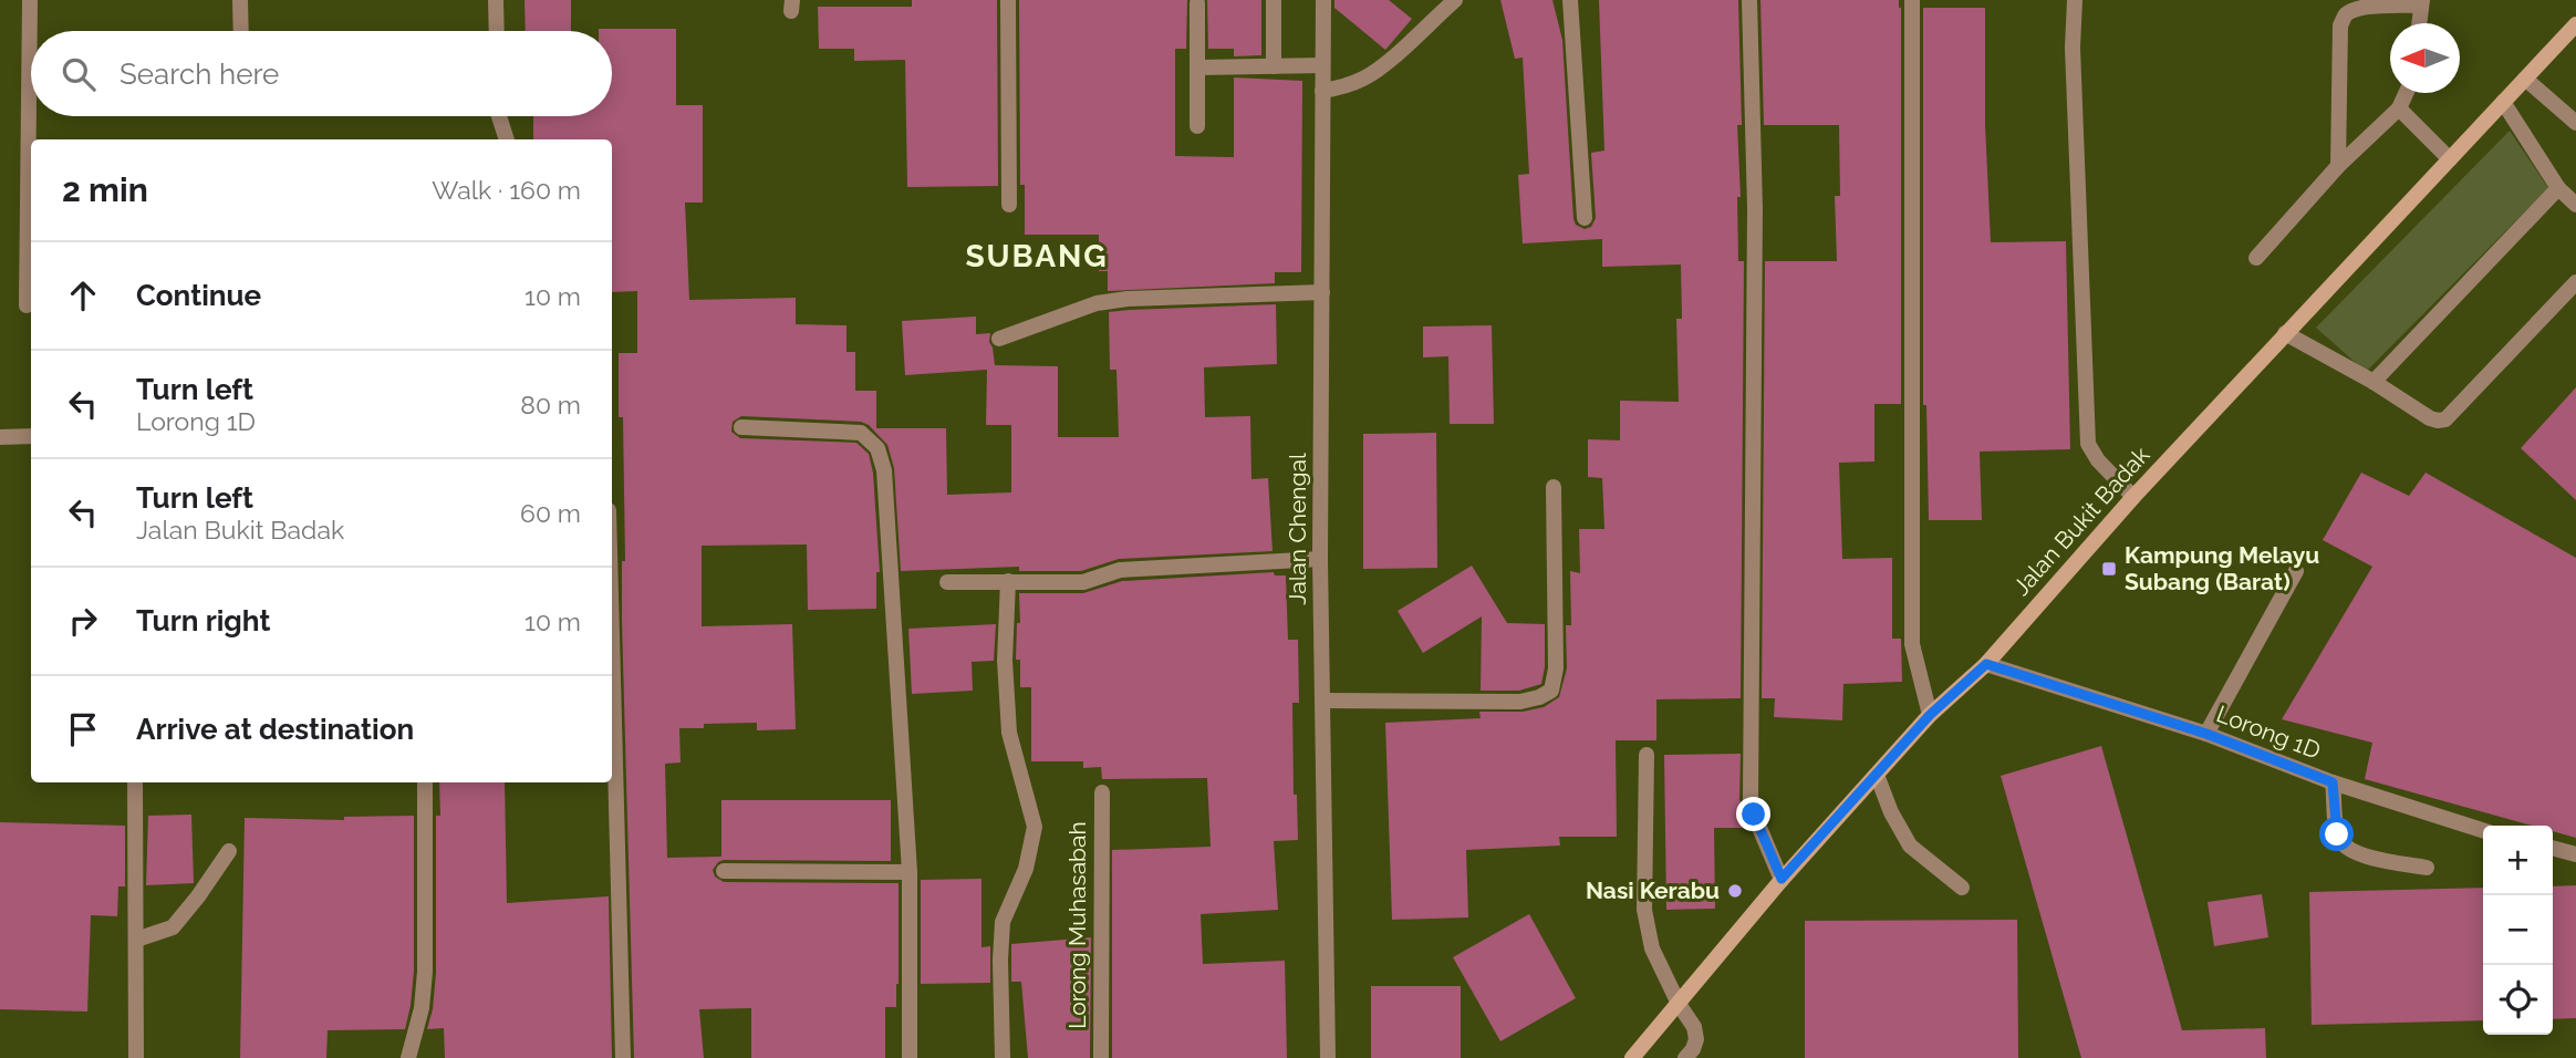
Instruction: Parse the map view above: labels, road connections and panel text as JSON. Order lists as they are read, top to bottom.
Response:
{
  "streets": {
    "main road": ["Jalan Bukit Badak"],
    "street": ["Jalan Chengal", "Lorong 1D", "Lorong Muhasabah"]
  },
  "crossings": [
    ["Jalan Bukit Badak", "Lorong 1D"]
  ],
  "districts": ["SUBANG"],
  "places": {
    "transit": ["Kampung Melayu Subang (Barat)"],
    "other": ["Nasi Kerabu"]
  },
  "north": "left",
  "page": {
    "search": "Search here",
    "heading": ["2 min", "Walk · 160 m"],
    "list": [
      ["Continue", "10 m"],
      ["Turn left", "Lorong 1D", "80 m"],
      ["Turn left", "Jalan Bukit Badak", "60 m"],
      ["Turn right", "10 m"],
      "Arrive at destination"
    ],
    "map_buttons": ["+", "−"]
  }
}
